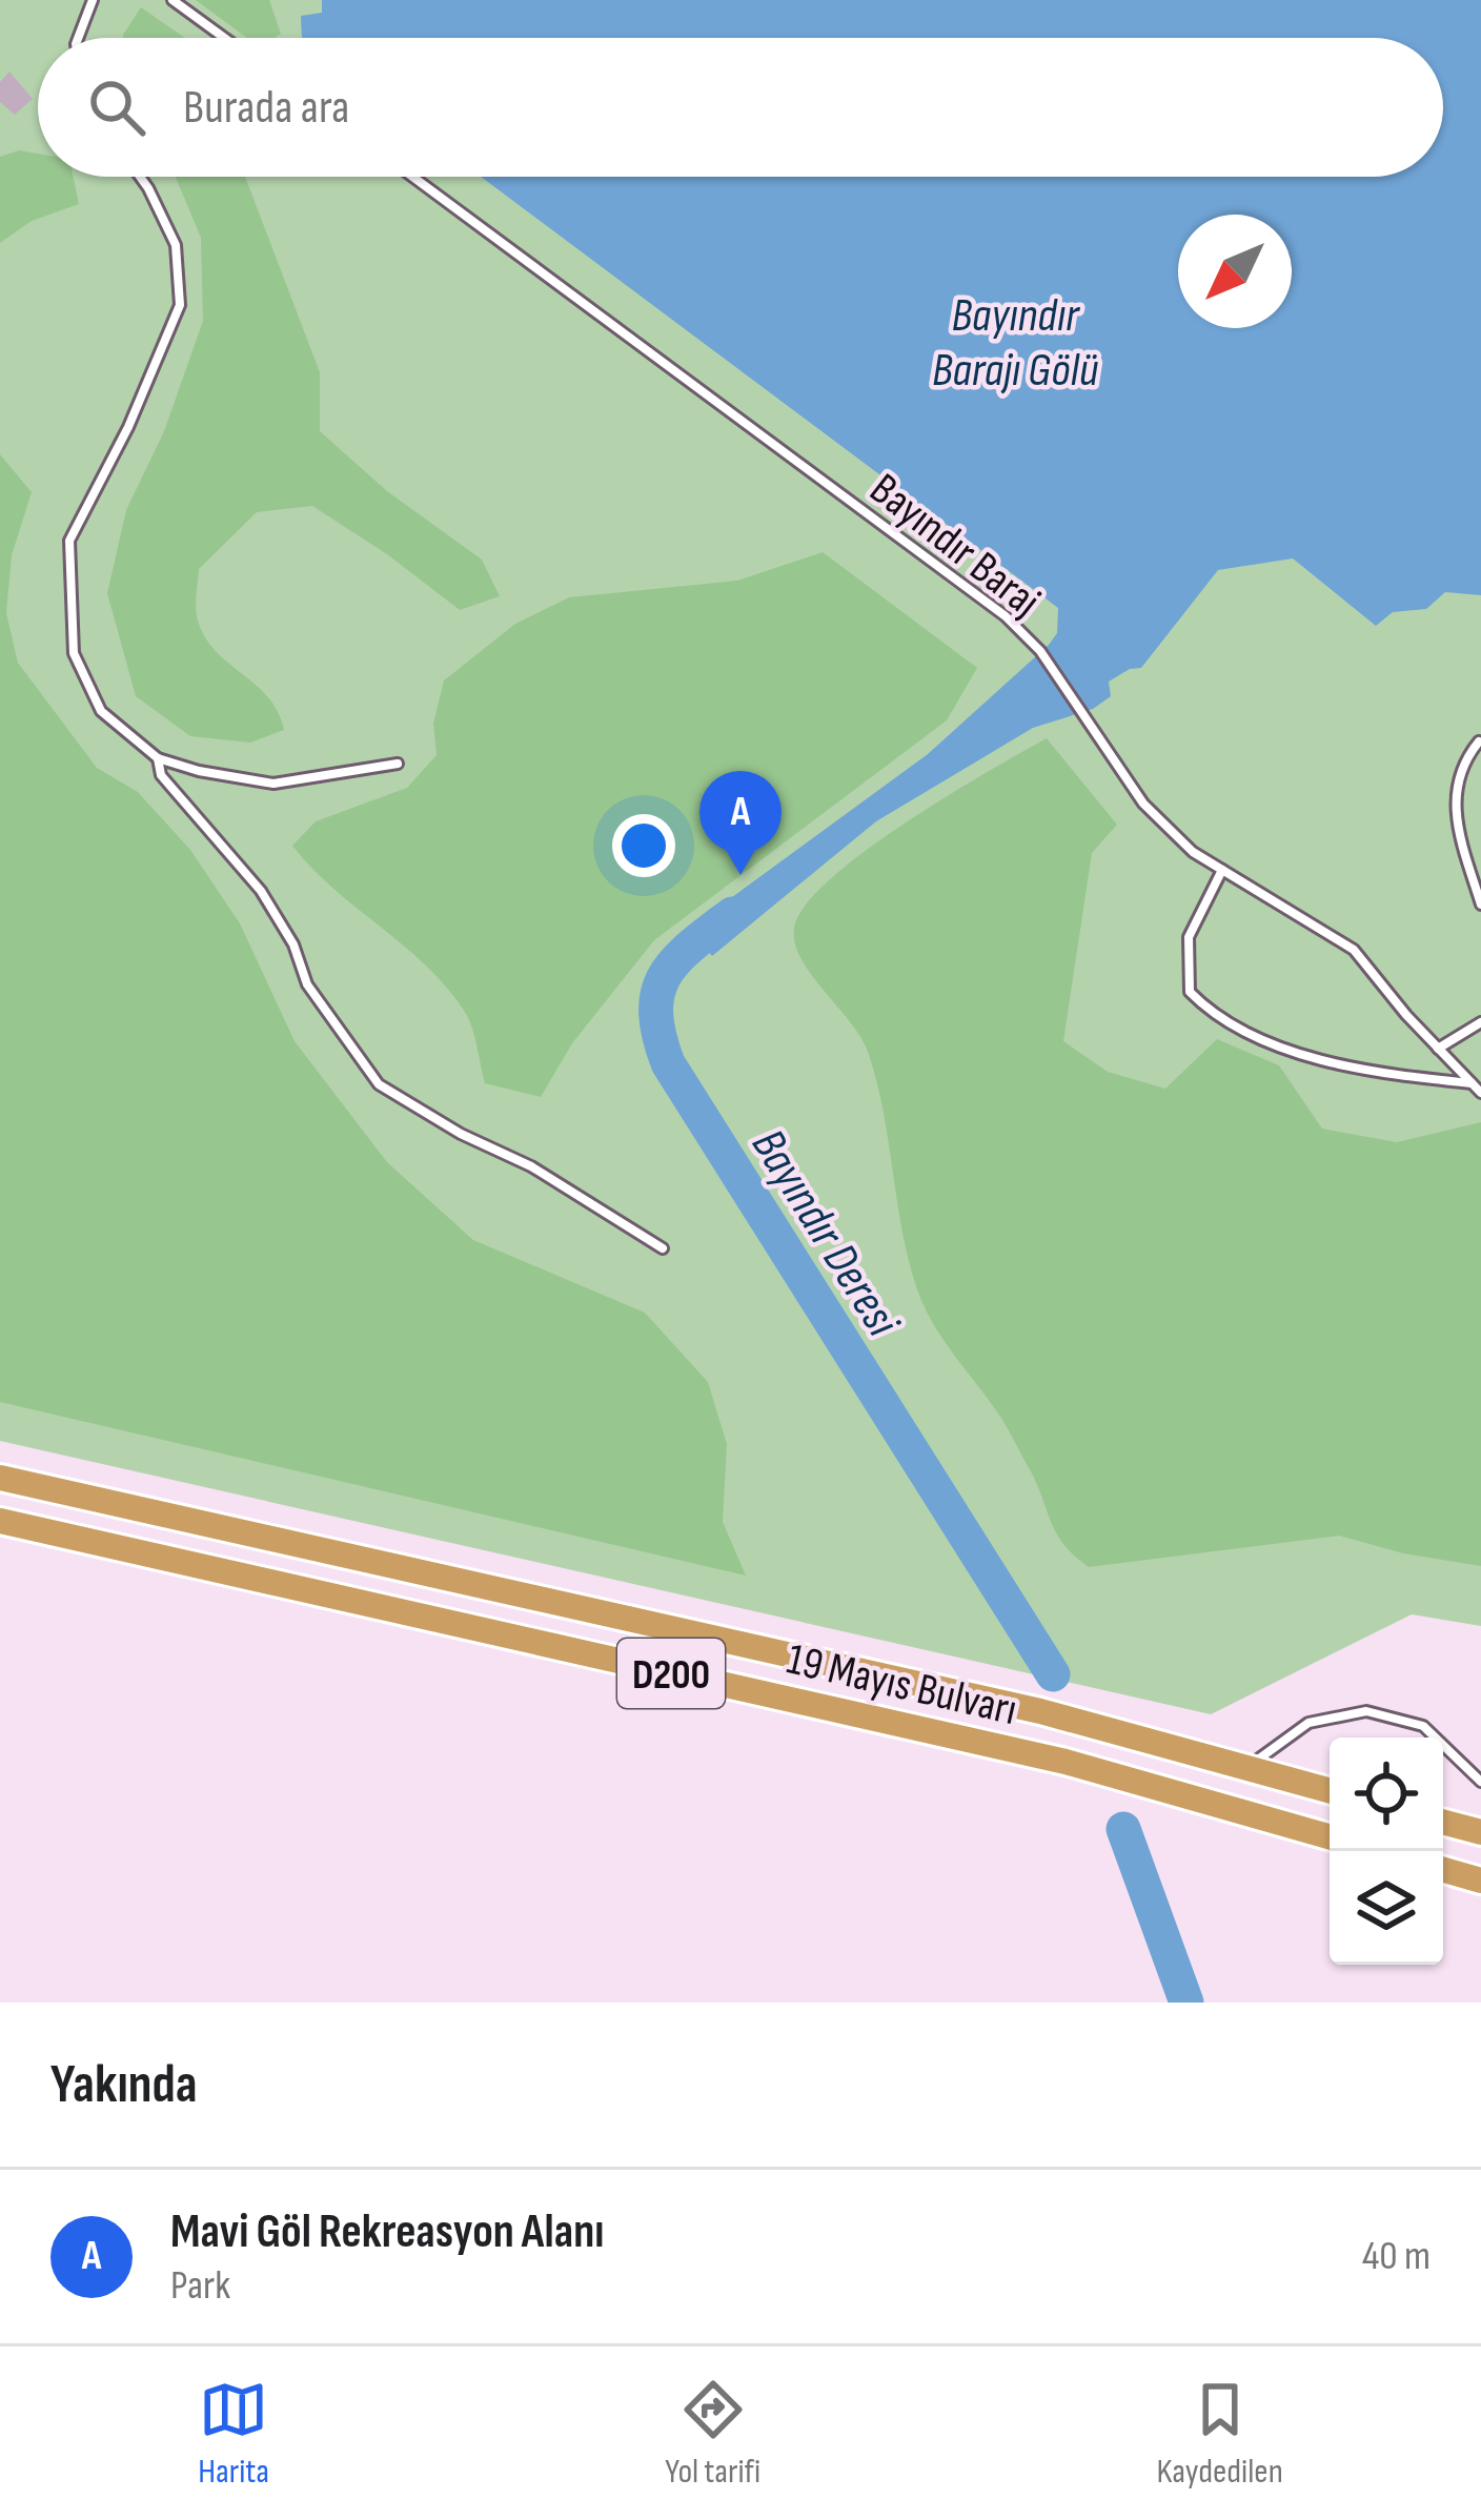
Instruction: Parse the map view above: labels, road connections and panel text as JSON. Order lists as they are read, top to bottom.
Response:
{
  "streets": {
    "highway": ["D200", "19 Mayıs Bulvarı"],
    "lane": ["Bayındır Baraj"]
  },
  "water": ["Bayındır Barajı Gölü", "Bayındır Deresi"],
  "north": "bottom left",
  "page": {
    "search": "Burada ara",
    "pins": "A",
    "heading": "Yakında",
    "list": [
      {
        "mark": "A",
        "name": "Mavi Göl Rekreasyon Alanı",
        "note": "Park",
        "value": "40 m"
      }
    ],
    "nav": ["Harita", "Yol tarifi", "Kaydedilen"]
  }
}
